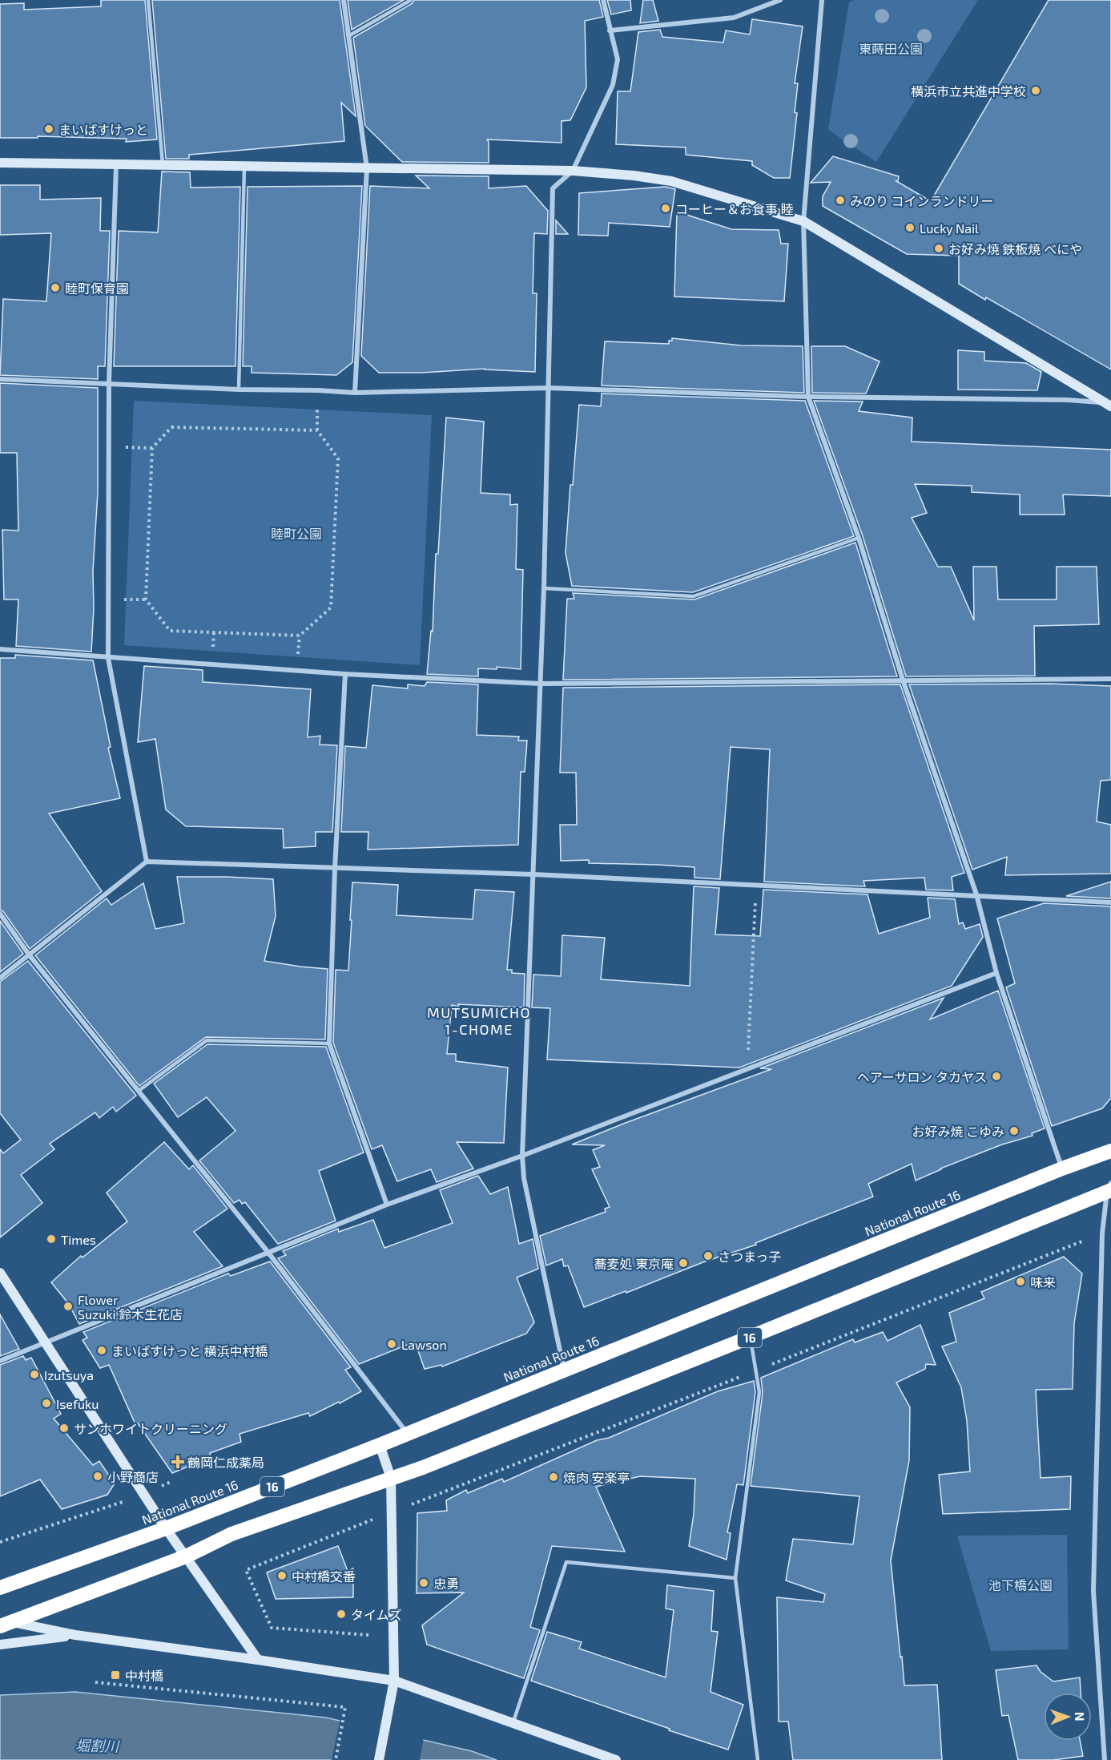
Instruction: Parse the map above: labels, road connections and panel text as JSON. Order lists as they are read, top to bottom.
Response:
{
  "streets": {
    "highway": ["National Route 16", "16"]
  },
  "districts": ["MUTSUMICHO 1-CHOME"],
  "water": ["堀割川"],
  "parks": ["東蒔田公園", "睦町公園", "池下橋公園"],
  "places": {
    "other": [
      "横浜市立共進中学校",
      "まいばすけっと",
      "みのり コインランドリー",
      "コーヒー＆お食事 睦",
      "Lucky Nail",
      "お好み焼 鉄板焼 べにや",
      "睦町保育園",
      "ヘアーサロン タカヤス",
      "お好み焼 こゆみ",
      "Times",
      "さつまっ子",
      "蕎麦処 東京庵",
      "味来",
      "Flower Suzuki 鈴木生花店",
      "Lawson",
      "まいばすけっと 横浜中村橋",
      "Izutsuya",
      "Isefuku",
      "サンホワイトクリーニング",
      "小野商店",
      "焼肉 安楽亭",
      "中村橋交番",
      "忠勇",
      "タイムズ"
    ],
    "health": ["鶴岡仁成薬局"],
    "transit": ["中村橋"]
  },
  "north": "right"
}
